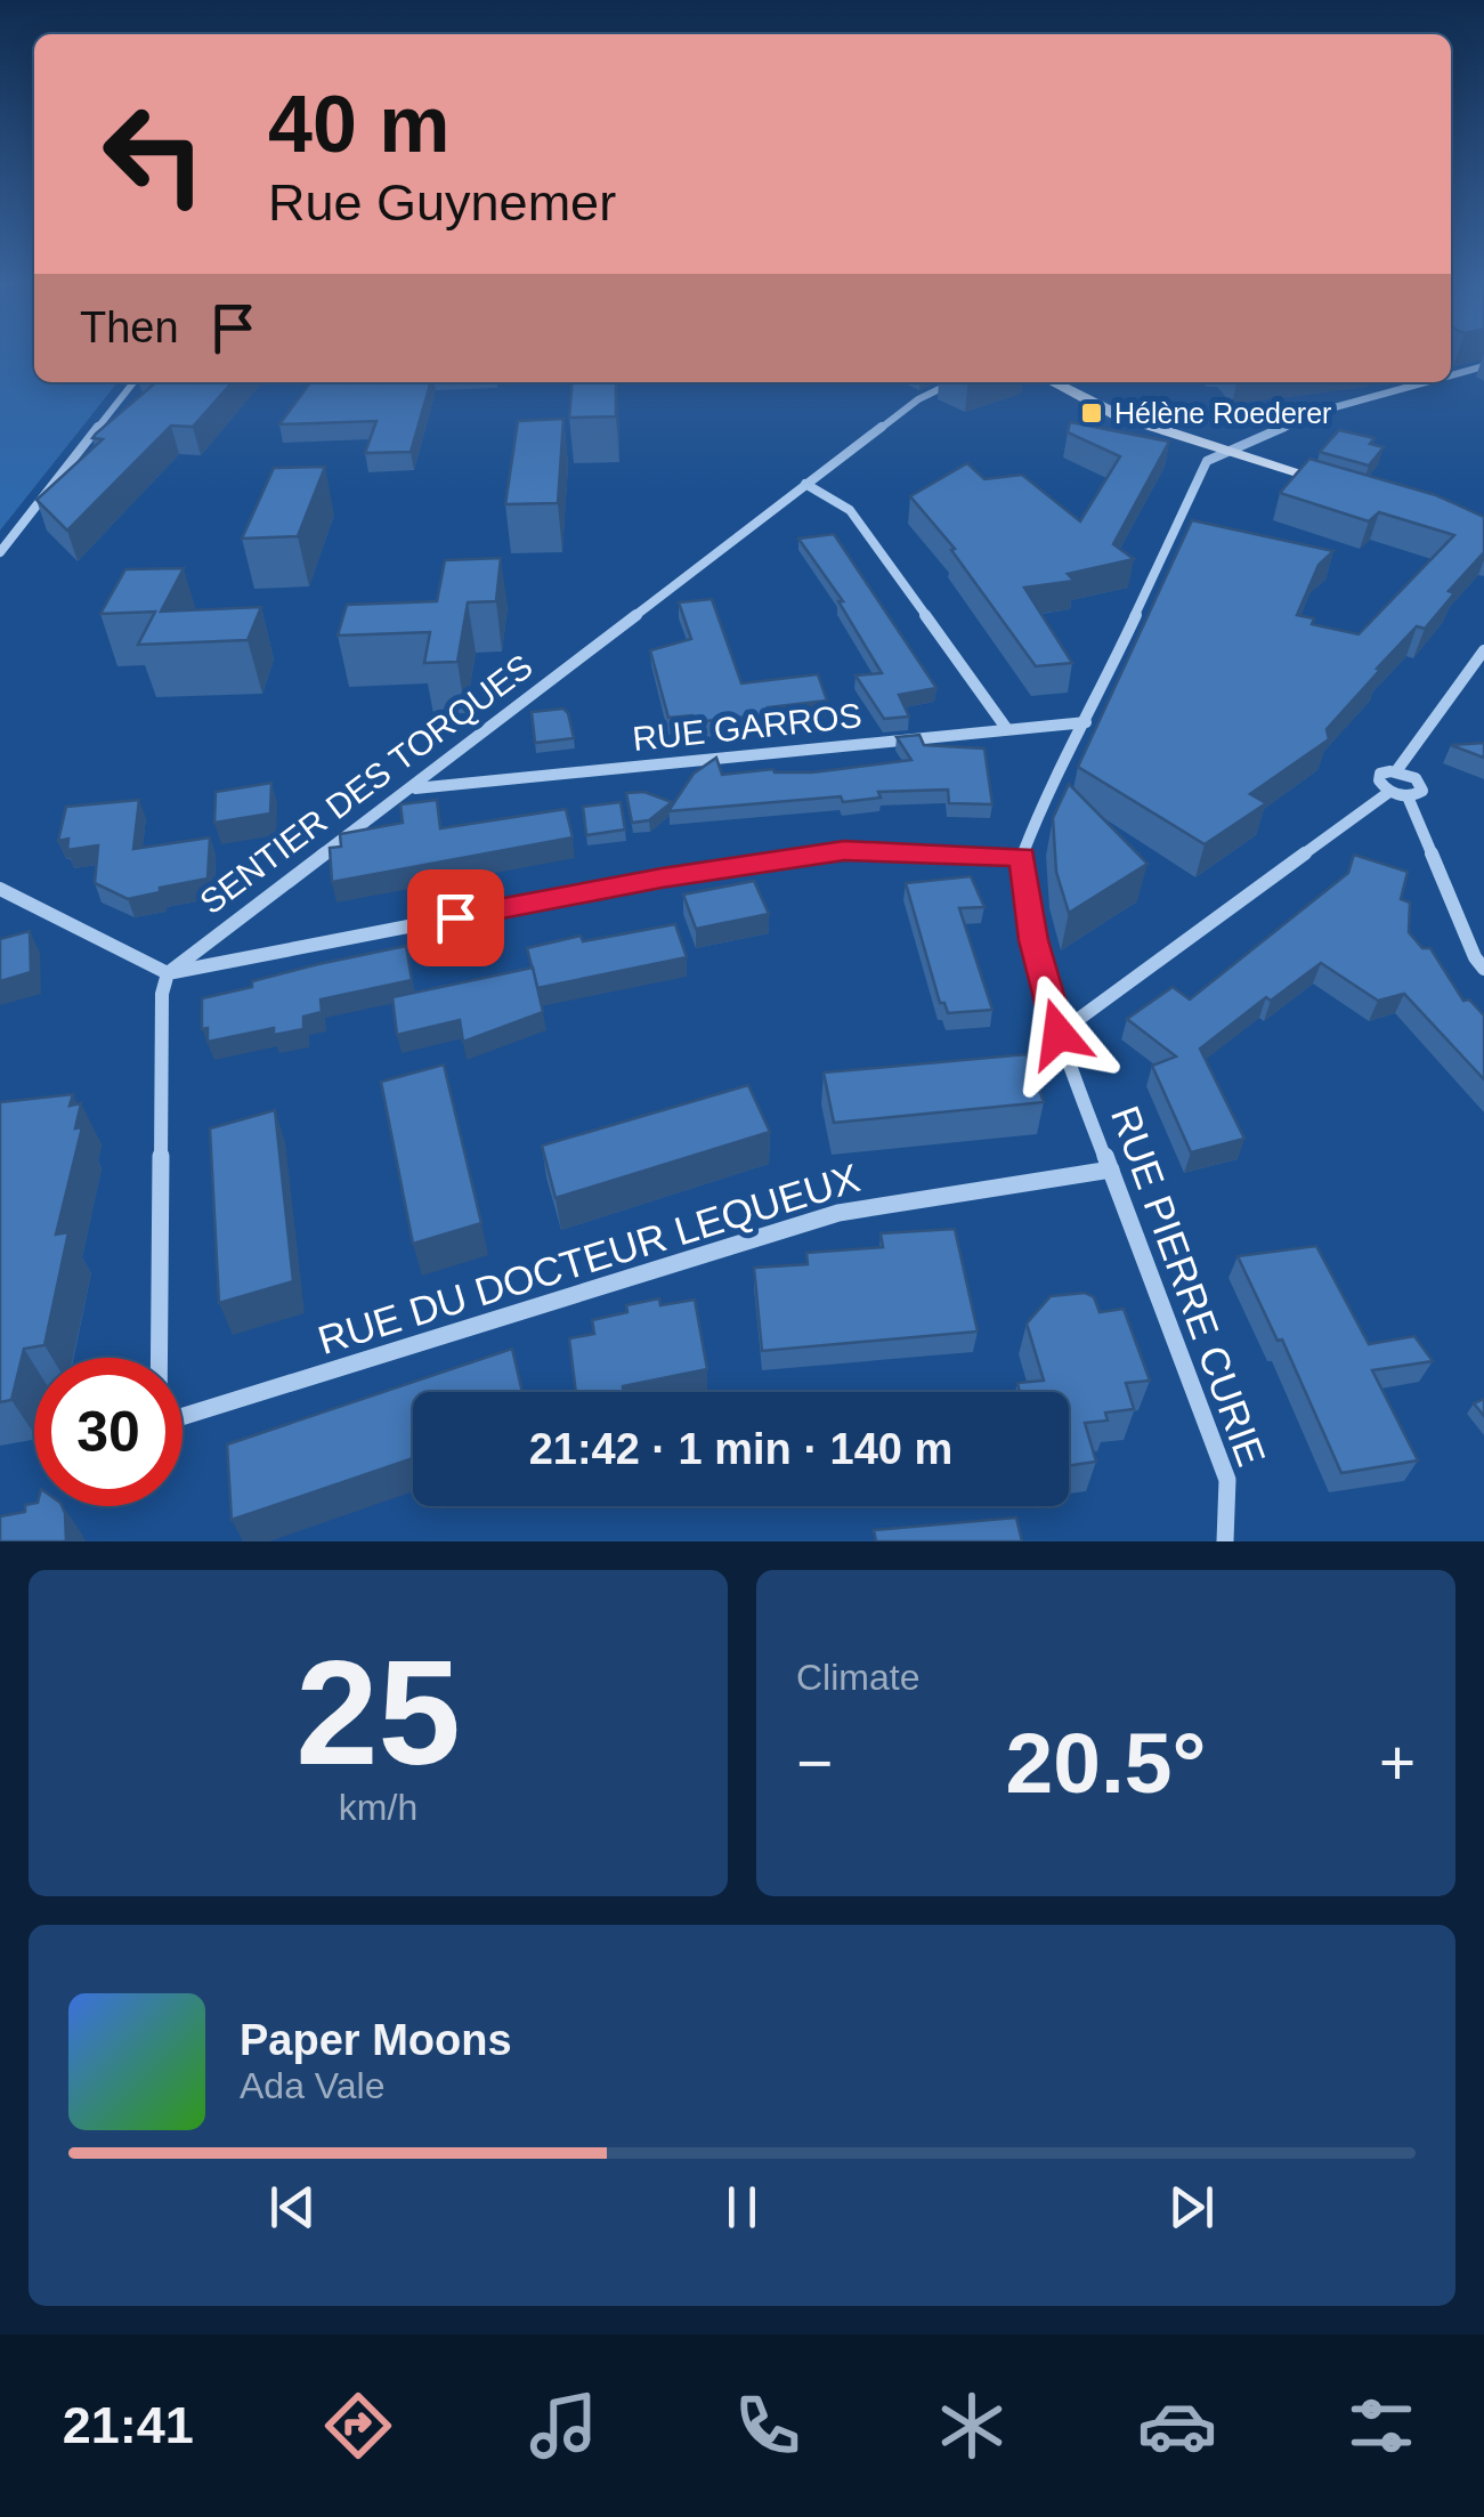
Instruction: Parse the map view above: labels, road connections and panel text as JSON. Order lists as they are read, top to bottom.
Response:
{
  "streets": {
    "street": [
      "RUE GARROS",
      "SENTIER DES TORQUES",
      "RUE DU DOCTEUR LEQUEUX",
      "RUE PIERRE CURIE"
    ]
  },
  "crossings": [
    ["RUE GARROS", "SENTIER DES TORQUES"],
    ["RUE DU DOCTEUR LEQUEUX", "RUE PIERRE CURIE"]
  ],
  "places": {
    "transit": ["Hélène Roederer"]
  },
  "page": {
    "turn": ["40 m", "Rue Guynemer"],
    "then": "Then",
    "limit": "30",
    "trip": "21:42 · 1 min · 140 m",
    "tile": [
      ["25", "km/h"],
      "Climate"
    ],
    "heat": ["−", "20.5°", "+"],
    "song": ["Paper Moons", "Ada Vale"],
    "tabs": "21:41"
  }
}
